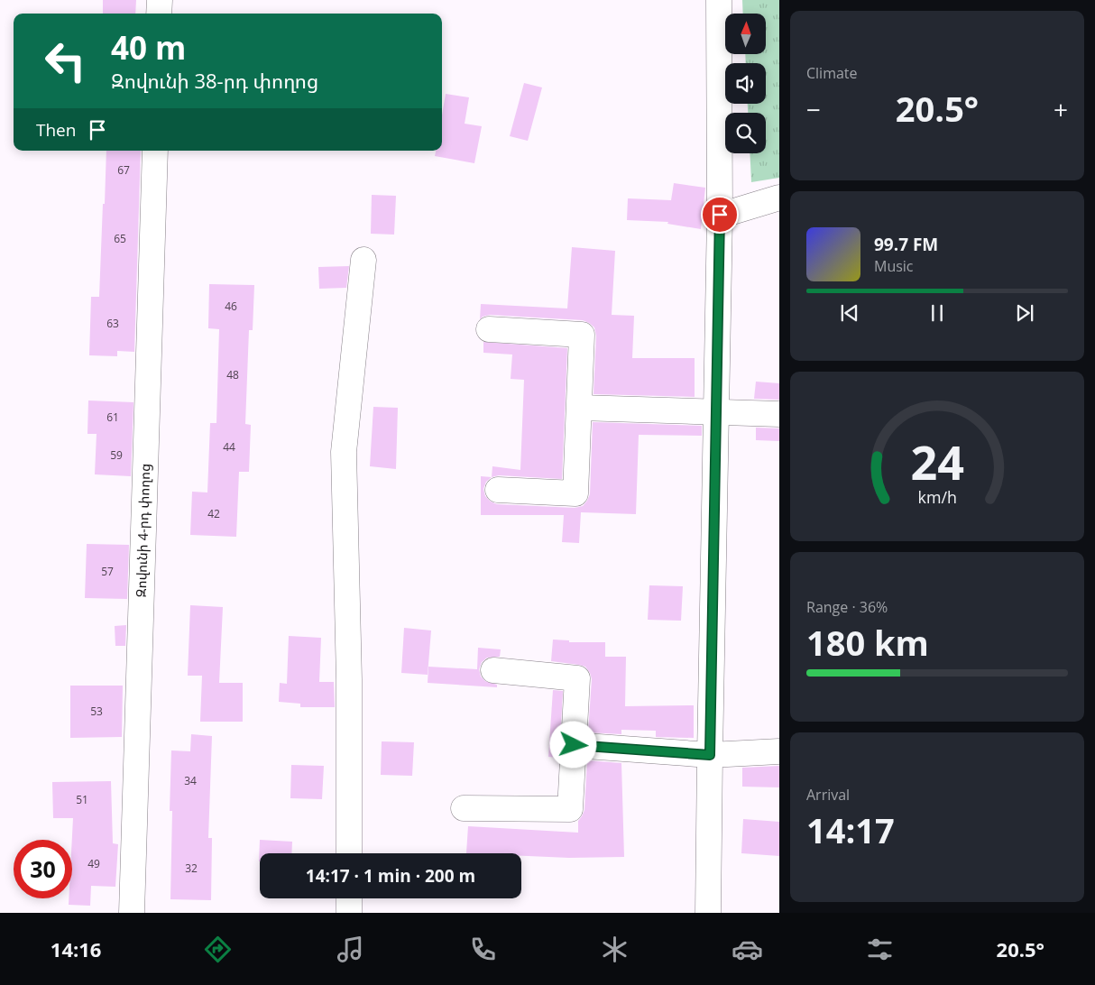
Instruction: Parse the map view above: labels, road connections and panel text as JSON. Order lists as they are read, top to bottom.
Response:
{
  "streets": {
    "street": ["Զովունի 4-րդ փողոց"]
  },
  "house_numbers": [
    "67",
    "65",
    "46",
    "63",
    "48",
    "61",
    "44",
    "59",
    "42",
    "57",
    "53",
    "34",
    "51",
    "49",
    "32"
  ],
  "north": "top",
  "page": {
    "tile": [
      "Climate",
      ["Range · 36%", "180 km"],
      ["Arrival", "14:17"]
    ],
    "turn": ["40 m", "Զովունի 38-րդ փողոց"],
    "heat": ["−", "20.5°", "+"],
    "then": "Then",
    "song": ["99.7 FM", "Music"],
    "limit": "30",
    "trip": "14:17 · 1 min · 200 m",
    "tabs": ["14:16", "20.5°"],
    "gauge": ["24", "km/h"]
  }
}
